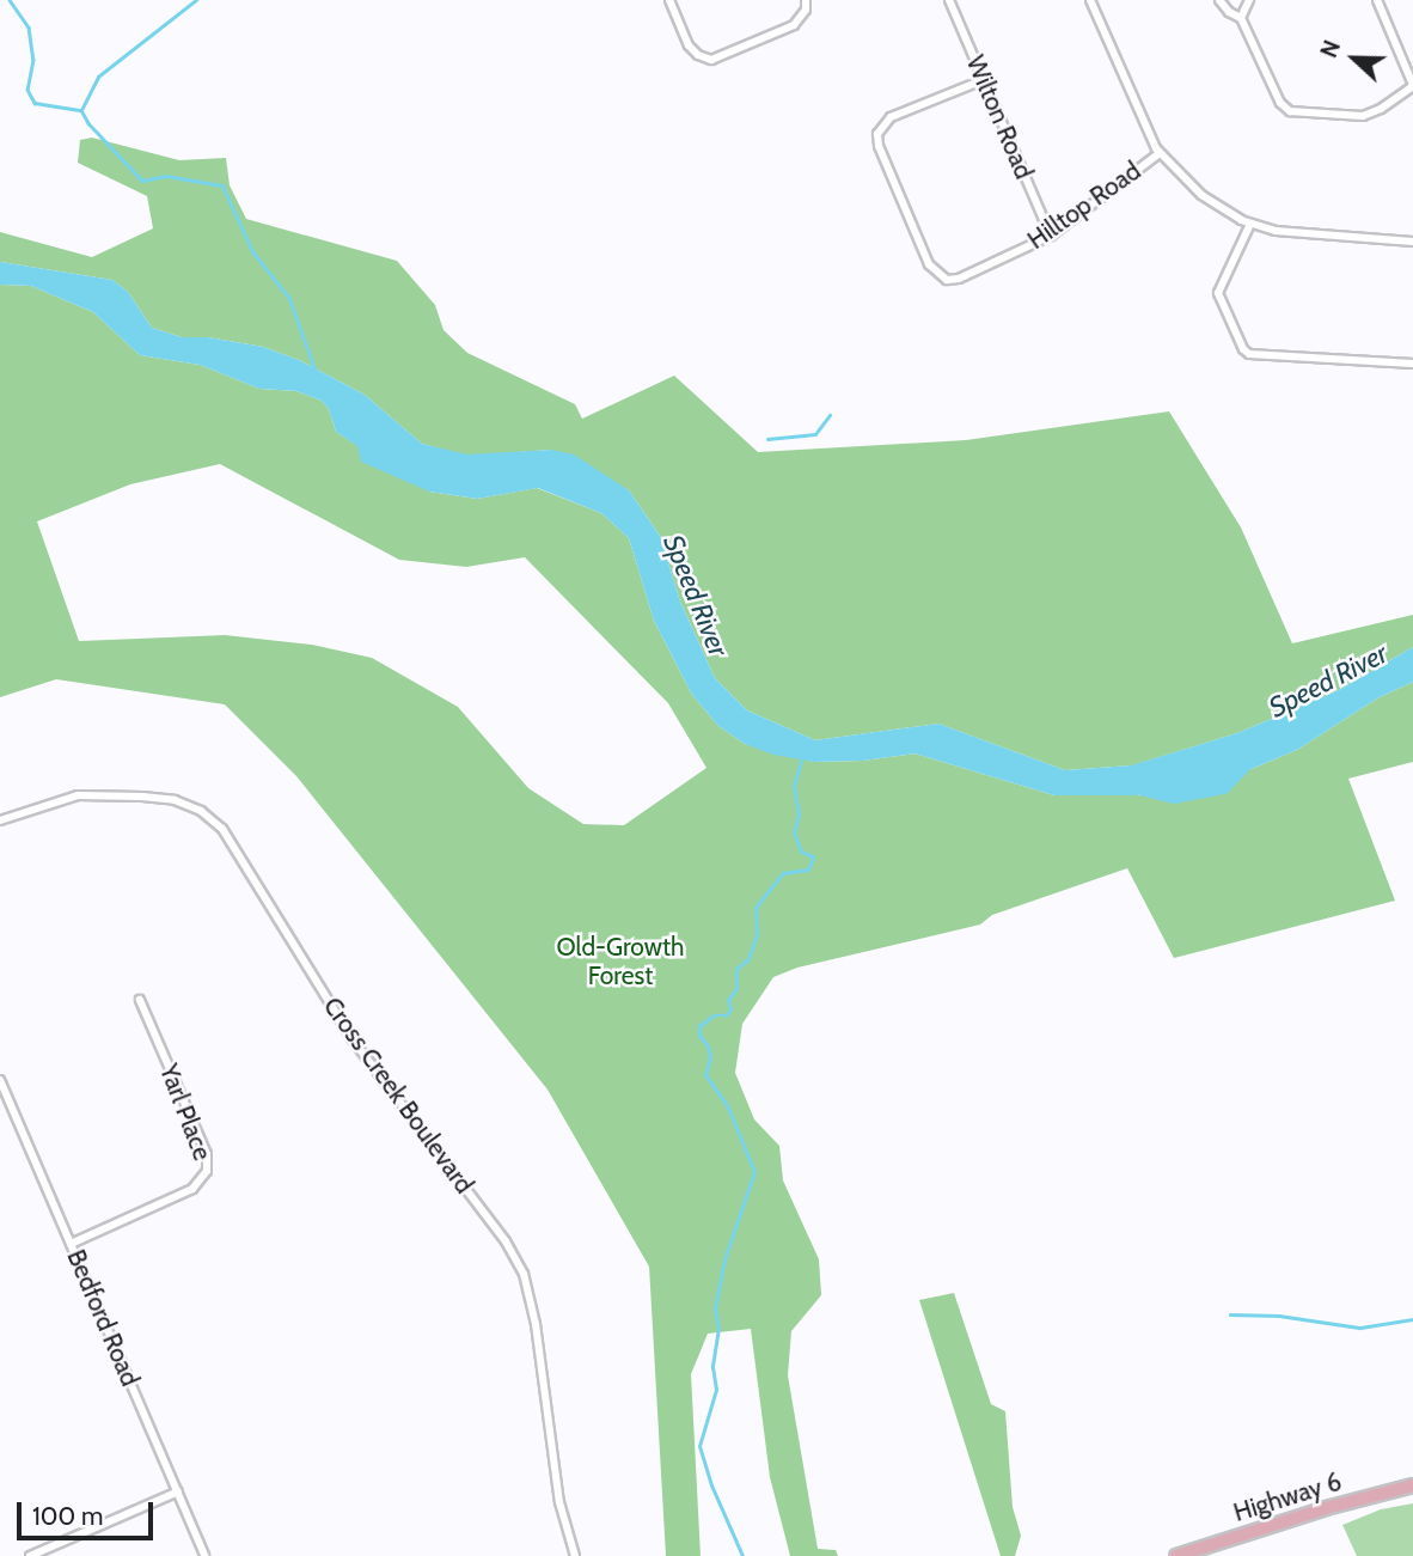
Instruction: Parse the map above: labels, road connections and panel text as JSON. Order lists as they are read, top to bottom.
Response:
{
  "streets": {
    "main road": ["Highway 6"],
    "street": [
      "Wilton Road",
      "Hilltop Road",
      "Cross Creek Boulevard",
      "Yarl Place",
      "Bedford Road"
    ]
  },
  "crossings": [
    ["Wilton Road", "Hilltop Road"],
    ["Yarl Place", "Bedford Road"]
  ],
  "water": ["Speed River"],
  "parks": ["Old-Growth Forest"],
  "scale_bar": "100 m",
  "north": "left"
}
